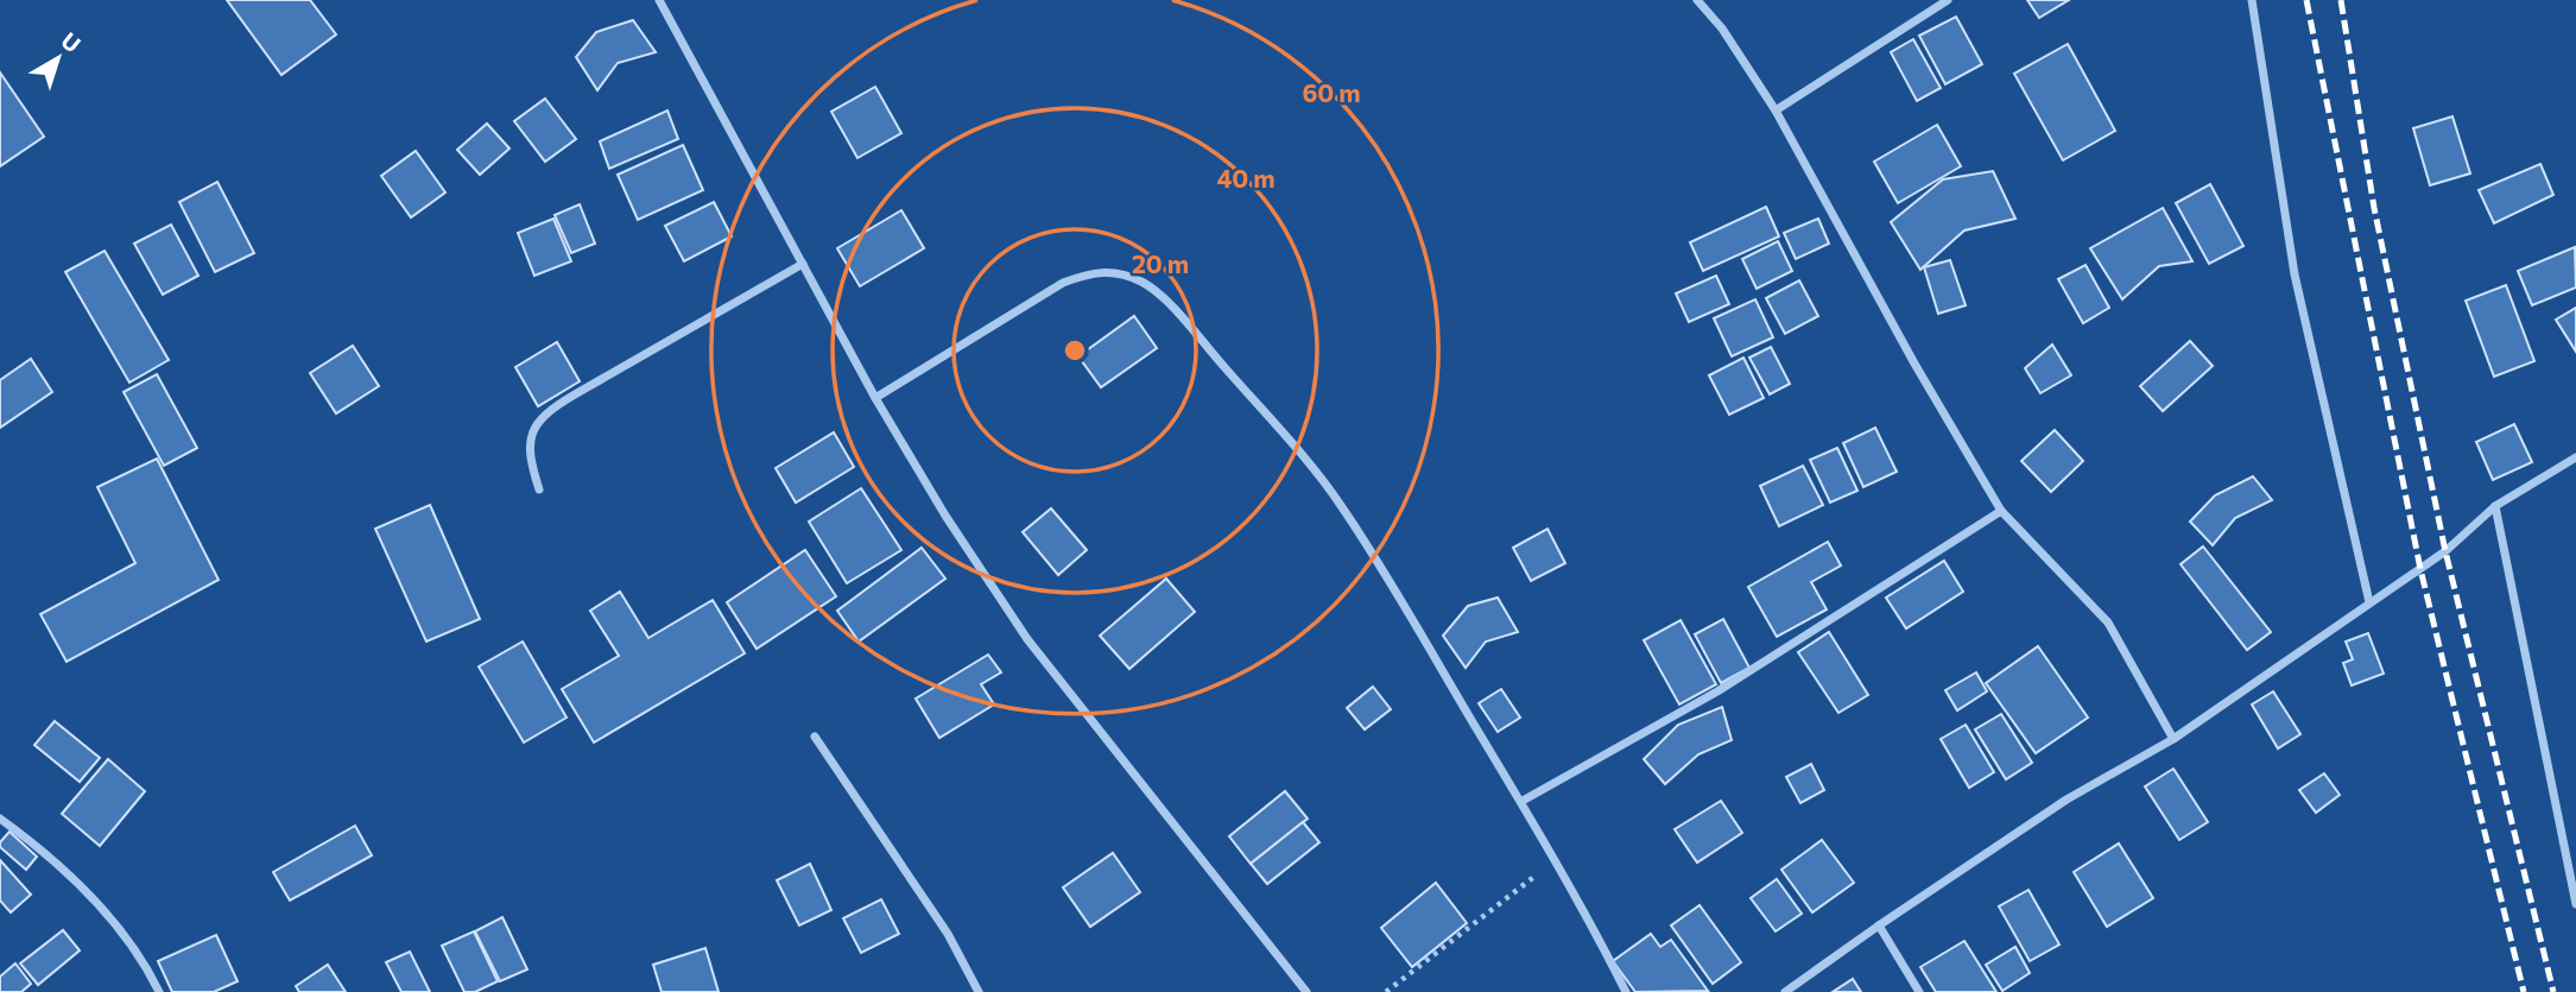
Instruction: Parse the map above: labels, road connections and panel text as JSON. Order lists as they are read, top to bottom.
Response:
{
  "north": "top right",
  "rings": ["60 m", "40 m", "20 m"]
}
